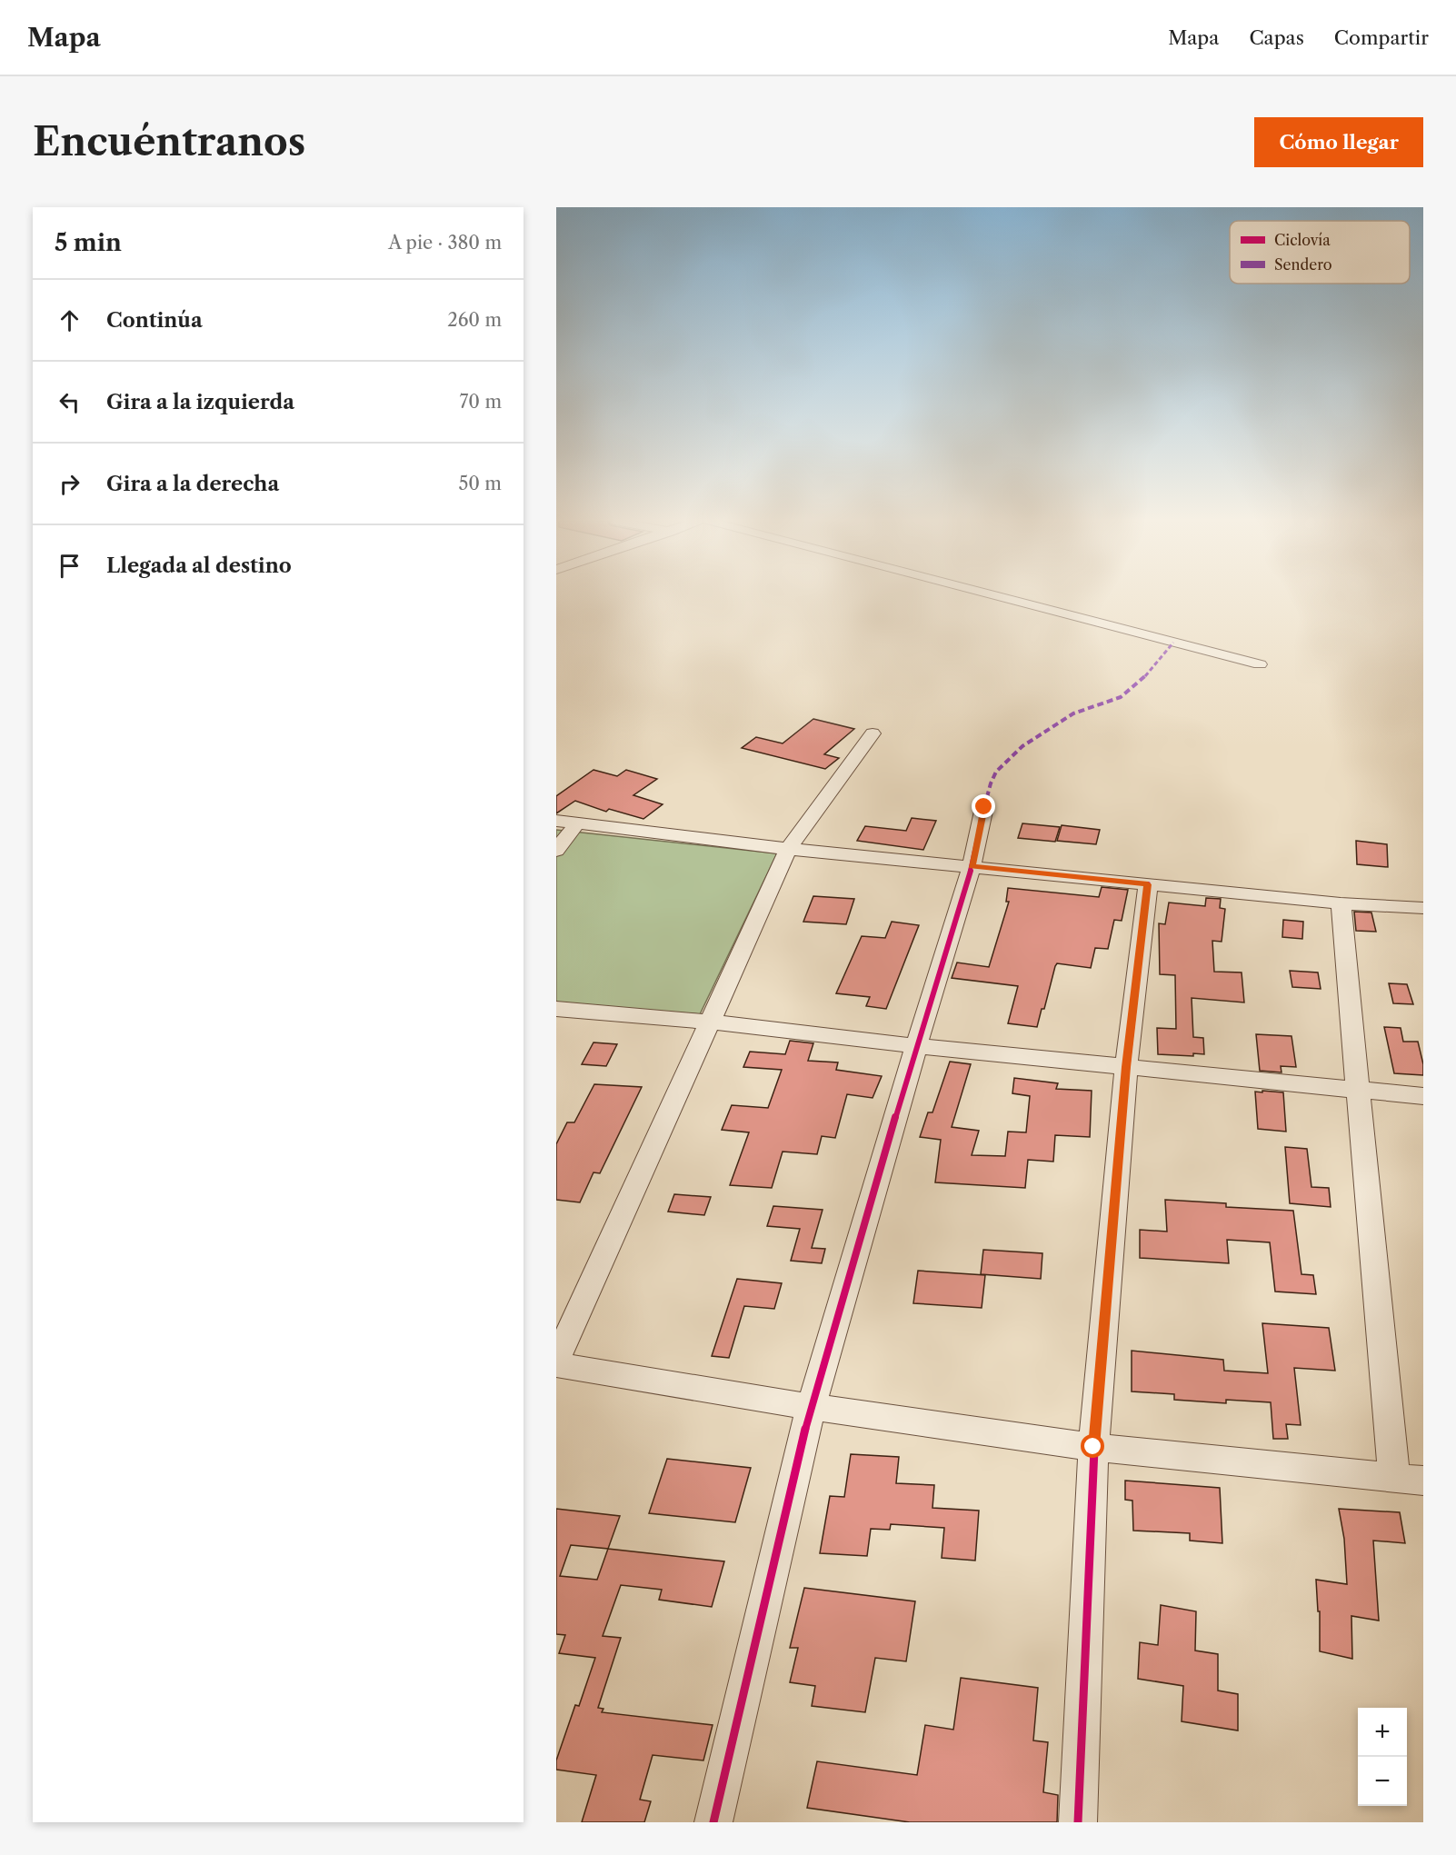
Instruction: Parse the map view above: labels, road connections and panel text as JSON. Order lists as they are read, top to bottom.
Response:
{
  "legend": ["Ciclovía", "Sendero"],
  "page": {
    "header": "Mapa",
    "nav": ["Mapa", "Capas", "Compartir"],
    "buttons": "Cómo llegar",
    "title": "Encuéntranos",
    "heading": ["5 min", "A pie · 380 m"],
    "list": [
      ["Continúa", "260 m"],
      ["Gira a la izquierda", "70 m"],
      ["Gira a la derecha", "50 m"],
      "Llegada al destino"
    ],
    "map_buttons": ["+", "−"]
  }
}
